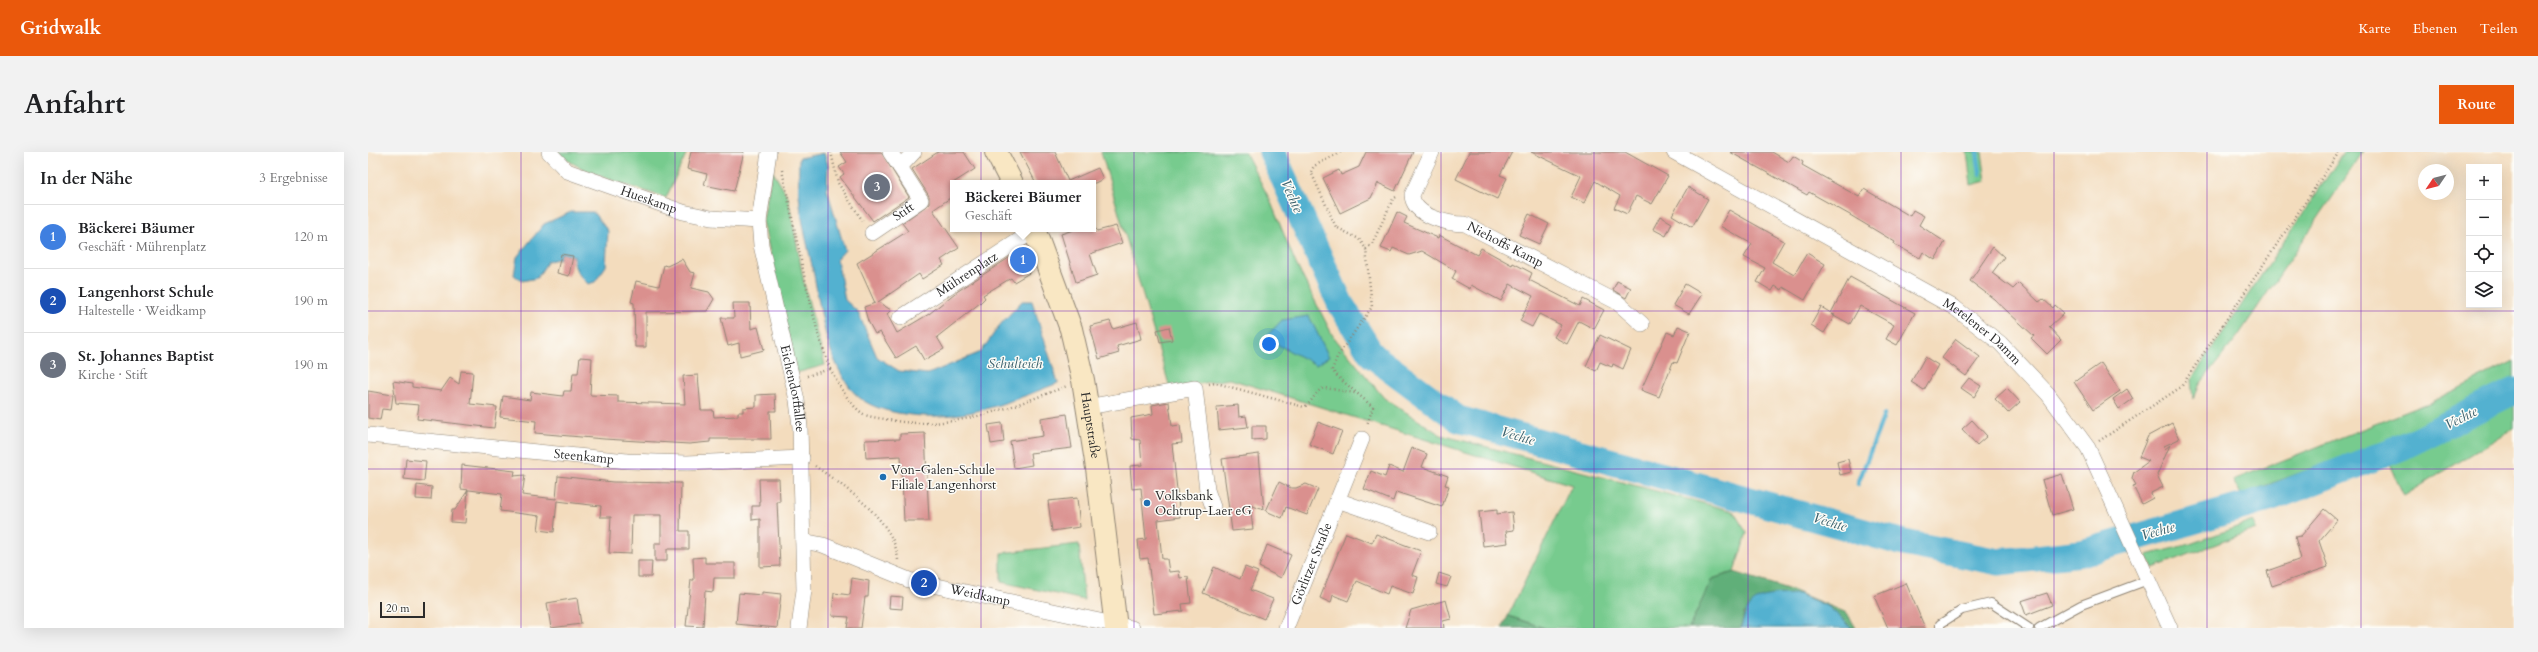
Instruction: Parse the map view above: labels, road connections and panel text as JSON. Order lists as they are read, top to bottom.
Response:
{
  "streets": {
    "main road": ["Hauptstraße"],
    "street": [
      "Hueskamp",
      "Stift",
      "Niehoffs Kamp",
      "Mührenplatz",
      "Metelener Damm",
      "Eichendorffallee",
      "Steenkamp",
      "Görlitzer Straße",
      "Weidkamp"
    ]
  },
  "crossings": [
    ["Hueskamp", "Eichendorffallee"],
    ["Eichendorffallee", "Steenkamp"],
    ["Eichendorffallee", "Weidkamp"],
    ["Hauptstraße", "Weidkamp"]
  ],
  "water": ["Vechte", "Schulteich"],
  "places": ["Von-Galen-Schule Filiale Langenhorst", "Volksbank Ochtrup-Laer eG"],
  "scale_bar": "20 m",
  "north": "bottom left",
  "page": {
    "header": "Gridwalk",
    "nav": ["Karte", "Ebenen", "Teilen"],
    "title": "Anfahrt",
    "buttons": "Route",
    "heading": ["In der Nähe", "3 Ergebnisse"],
    "map_buttons": ["+", "−"],
    "pins": ["3", "1", "2"],
    "popup": ["Bäckerei Bäumer", "Geschäft"],
    "list": [
      {
        "mark": "1",
        "name": "Bäckerei Bäumer",
        "note": "Geschäft · Mührenplatz",
        "value": "120 m"
      },
      {
        "mark": "2",
        "name": "Langenhorst Schule",
        "note": "Haltestelle · Weidkamp",
        "value": "190 m"
      },
      {
        "mark": "3",
        "name": "St. Johannes Baptist",
        "note": "Kirche · Stift",
        "value": "190 m"
      }
    ],
    "scale": "20 m"
  }
}
